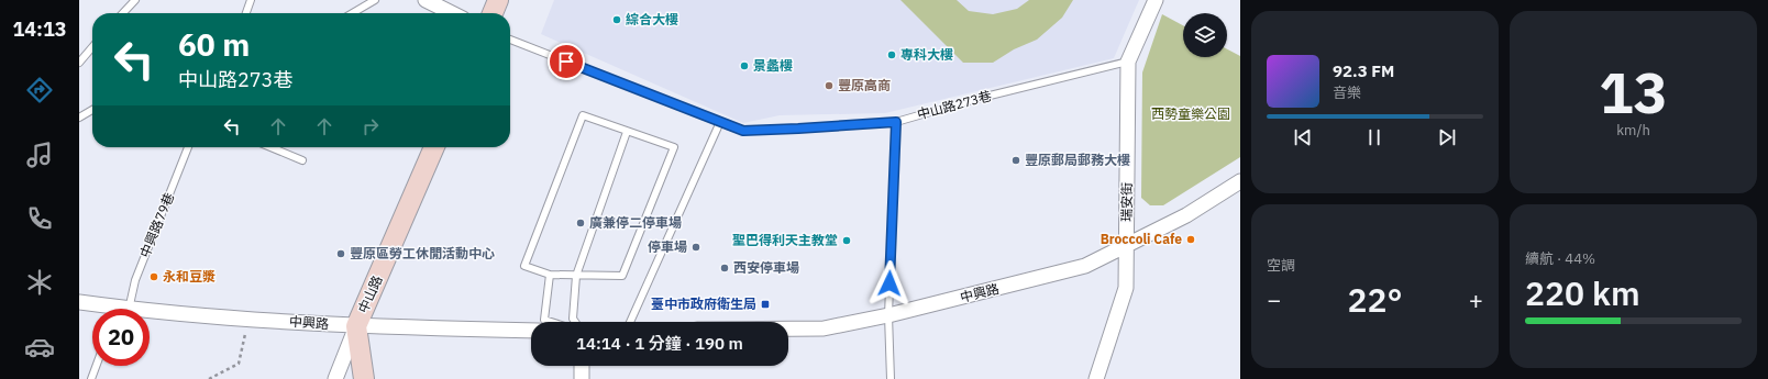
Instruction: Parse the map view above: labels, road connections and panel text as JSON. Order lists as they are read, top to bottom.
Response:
{
  "streets": {
    "street": ["瑞安街", "中興路", "中山路"],
    "lane": ["中山路273巷", "中興路79巷"]
  },
  "crossings": [
    ["中山路273巷", "瑞安街"],
    ["瑞安街", "中興路"],
    ["中興路", "中山路"]
  ],
  "parks": ["西勢童樂公園"],
  "places": {
    "other": [
      "綜合大樓",
      "專科大樓",
      "景蠡樓",
      "豐原高商",
      "豐原郵局郵務大樓",
      "廣兼停二停車場",
      "Broccoli Cafe",
      "聖巴得利天主教堂",
      "停車場",
      "豐原區勞工休閒活動中心",
      "西安停車場",
      "永和豆漿"
    ],
    "transit": ["臺中市政府衛生局"]
  },
  "page": {
    "tabs": "14:13",
    "tile": [
      ["13", "km/h"],
      "空調",
      ["續航 · 44%", "220 km"]
    ],
    "turn": ["60 m", "中山路273巷"],
    "song": ["92.3 FM", "音樂"],
    "heat": ["−", "22°", "+"],
    "limit": "20",
    "trip": "14:14 · 1 分鐘 · 190 m"
  }
}
